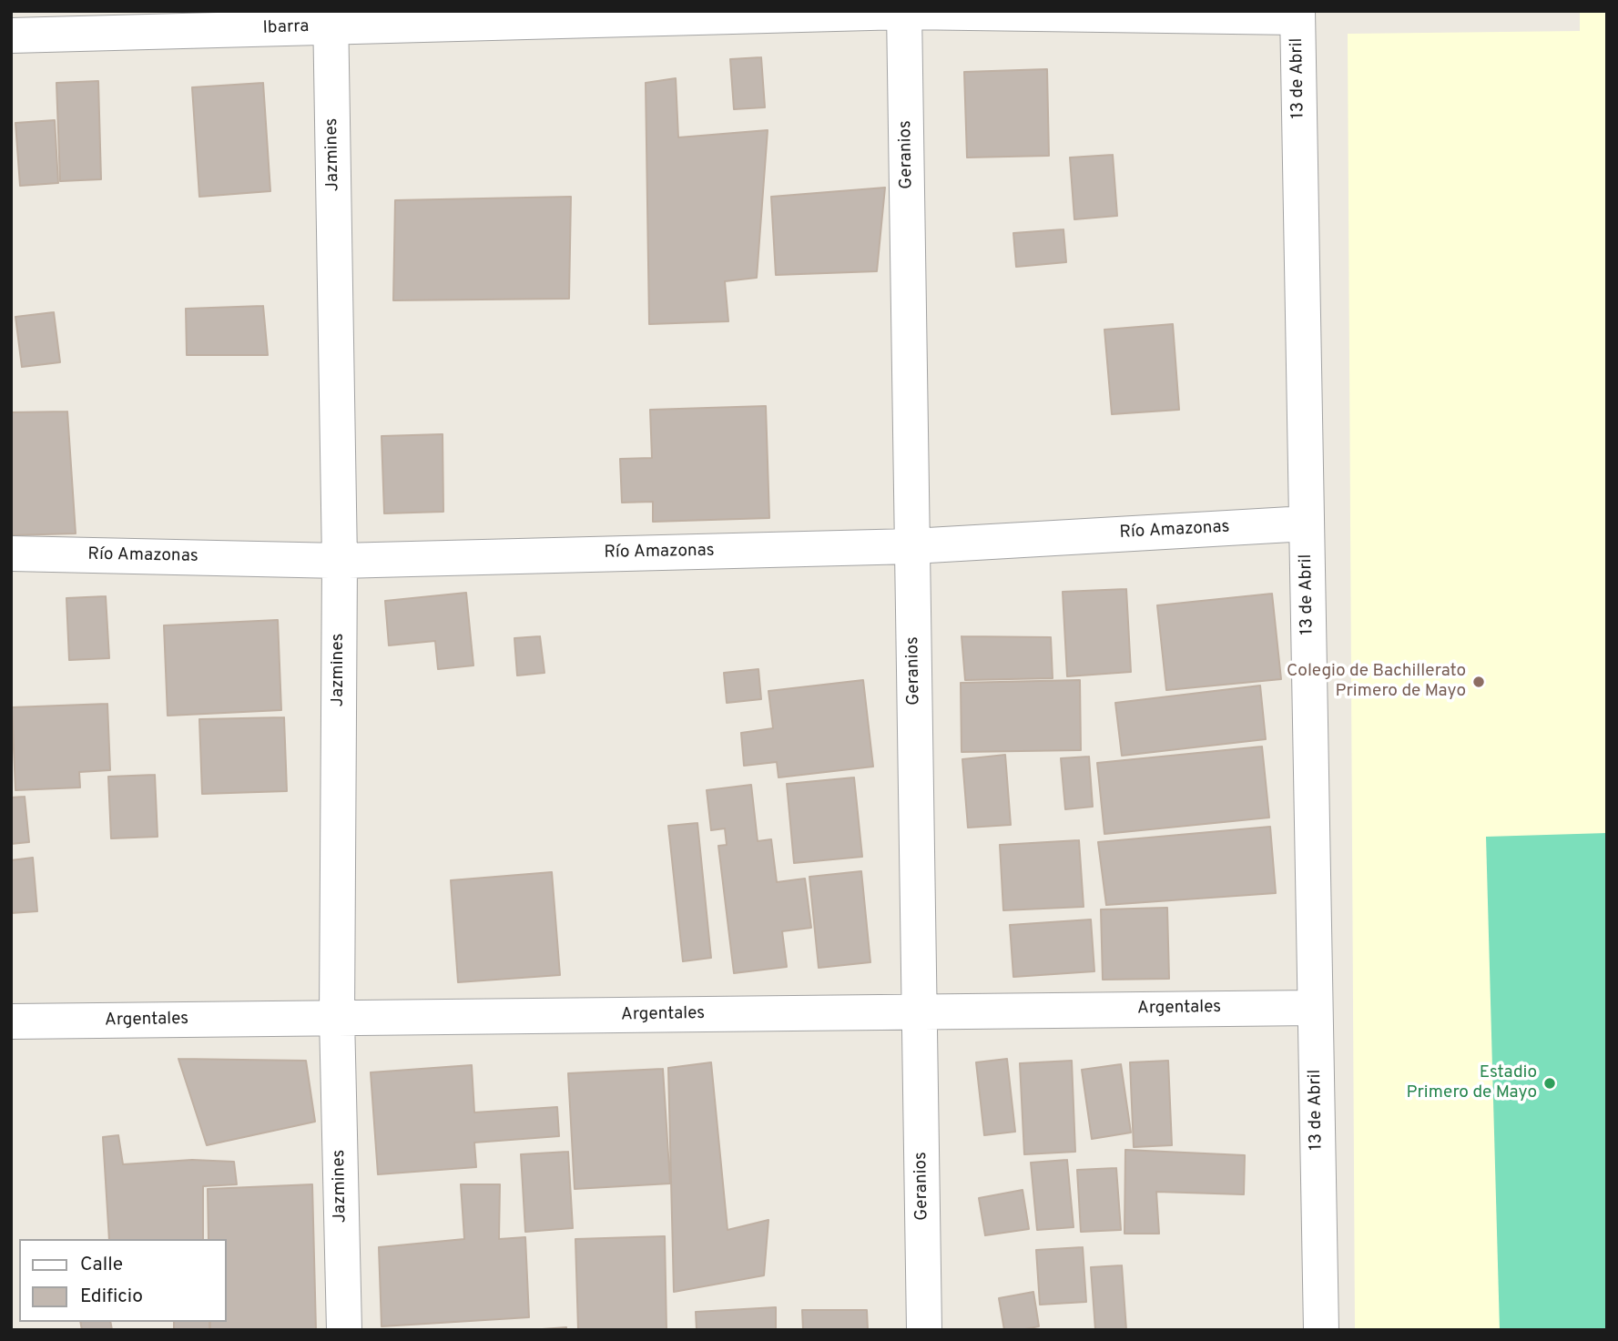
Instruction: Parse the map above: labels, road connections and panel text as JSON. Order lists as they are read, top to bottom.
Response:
{
  "streets": {
    "street": [
      "Ibarra",
      "13 de Abril",
      "Jazmines",
      "Geranios",
      "Río Amazonas",
      "Argentales"
    ]
  },
  "crossings": [
    ["Ibarra", "13 de Abril"],
    ["Ibarra", "Jazmines"],
    ["Ibarra", "Geranios"],
    ["13 de Abril", "Río Amazonas"],
    ["13 de Abril", "Argentales"],
    ["Jazmines", "Río Amazonas"],
    ["Jazmines", "Argentales"],
    ["Geranios", "Río Amazonas"],
    ["Geranios", "Argentales"]
  ],
  "places": ["Colegio de Bachillerato Primero de Mayo", "Estadio Primero de Mayo"],
  "legend": ["Calle", "Edificio"]
}
